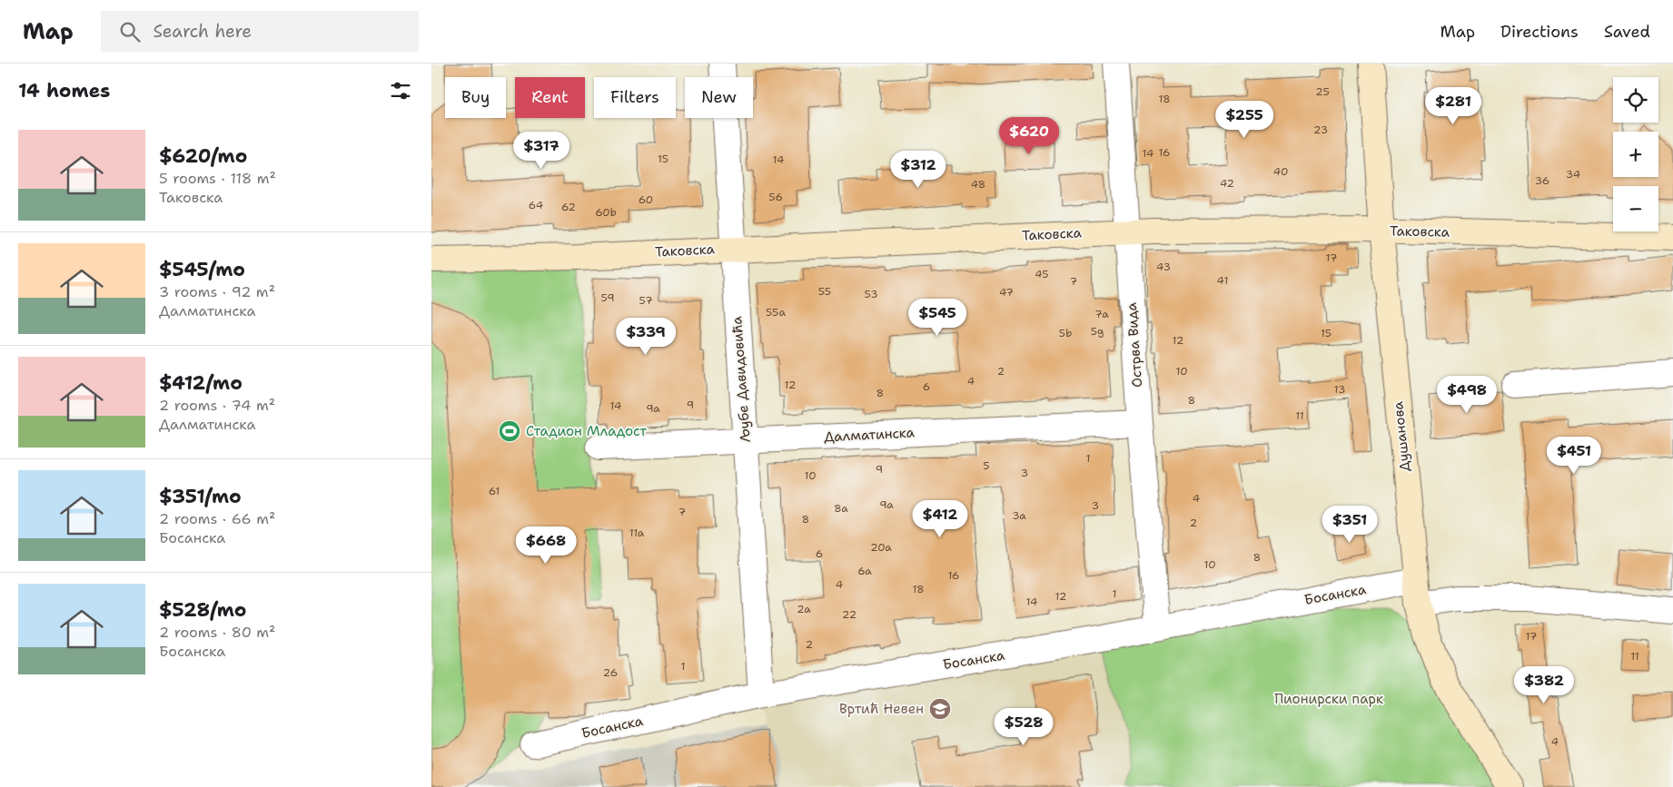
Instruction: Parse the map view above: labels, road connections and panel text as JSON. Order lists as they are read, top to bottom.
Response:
{
  "streets": {
    "street": [
      "Таковска",
      "Острва Вида",
      "Љубе Давидовића",
      "Далматинска",
      "Душанова",
      "Босанска"
    ]
  },
  "crossings": [
    ["Таковска", "Острва Вида"],
    ["Таковска", "Љубе Давидовића"],
    ["Таковска", "Душанова"],
    ["Острва Вида", "Далматинска"],
    ["Острва Вида", "Босанска"],
    ["Љубе Давидовића", "Далматинска"],
    ["Љубе Давидовића", "Босанска"],
    ["Душанова", "Босанска"]
  ],
  "parks": ["Пионирски парк"],
  "places": {
    "sports": ["Стадион Младост"],
    "school or university": ["Вртић Невен"]
  },
  "house_numbers": [
    "25",
    "18",
    "23",
    "16",
    "14",
    "15",
    "14",
    "40",
    "34",
    "36",
    "42",
    "48",
    "56",
    "60",
    "64",
    "62",
    "60b",
    "17",
    "43",
    "45",
    "41",
    "7",
    "55",
    "47",
    "53",
    "59",
    "57",
    "55a",
    "7a",
    "5g",
    "5b",
    "15",
    "12",
    "2",
    "10",
    "4",
    "12",
    "6",
    "13",
    "8",
    "8",
    "9",
    "14",
    "9a",
    "11",
    "1",
    "5",
    "9",
    "3",
    "10",
    "61",
    "4",
    "9a",
    "3",
    "8a",
    "7",
    "3a",
    "8",
    "2",
    "11a",
    "20a",
    "6",
    "8",
    "10",
    "6a",
    "16",
    "4",
    "18",
    "1",
    "12",
    "14",
    "2a",
    "22",
    "17",
    "2",
    "11",
    "1",
    "26",
    "4"
  ],
  "page": {
    "header": "Map",
    "search": "Search here",
    "nav": ["Map", "Directions", "Saved"],
    "heading": "14 homes",
    "map_buttons": ["+", "−"],
    "chip": [
      "Buy",
      "Rent",
      "Filters",
      "New"
    ],
    "price": [
      "$281",
      "$255",
      "$620",
      "$317",
      "$312",
      "$545",
      "$339",
      "$498",
      "$451",
      "$412",
      "$351",
      "$668",
      "$382",
      "$528"
    ],
    "list": [
      {
        "name": "$620/mo",
        "note": "5 rooms · 118 m² · Таковска"
      },
      {
        "name": "$545/mo",
        "note": "3 rooms · 92 m² · Далматинска"
      },
      {
        "name": "$412/mo",
        "note": "2 rooms · 74 m² · Далматинска"
      },
      {
        "name": "$351/mo",
        "note": "2 rooms · 66 m² · Босанска"
      },
      {
        "name": "$528/mo",
        "note": "2 rooms · 80 m² · Босанска"
      }
    ]
  }
}
